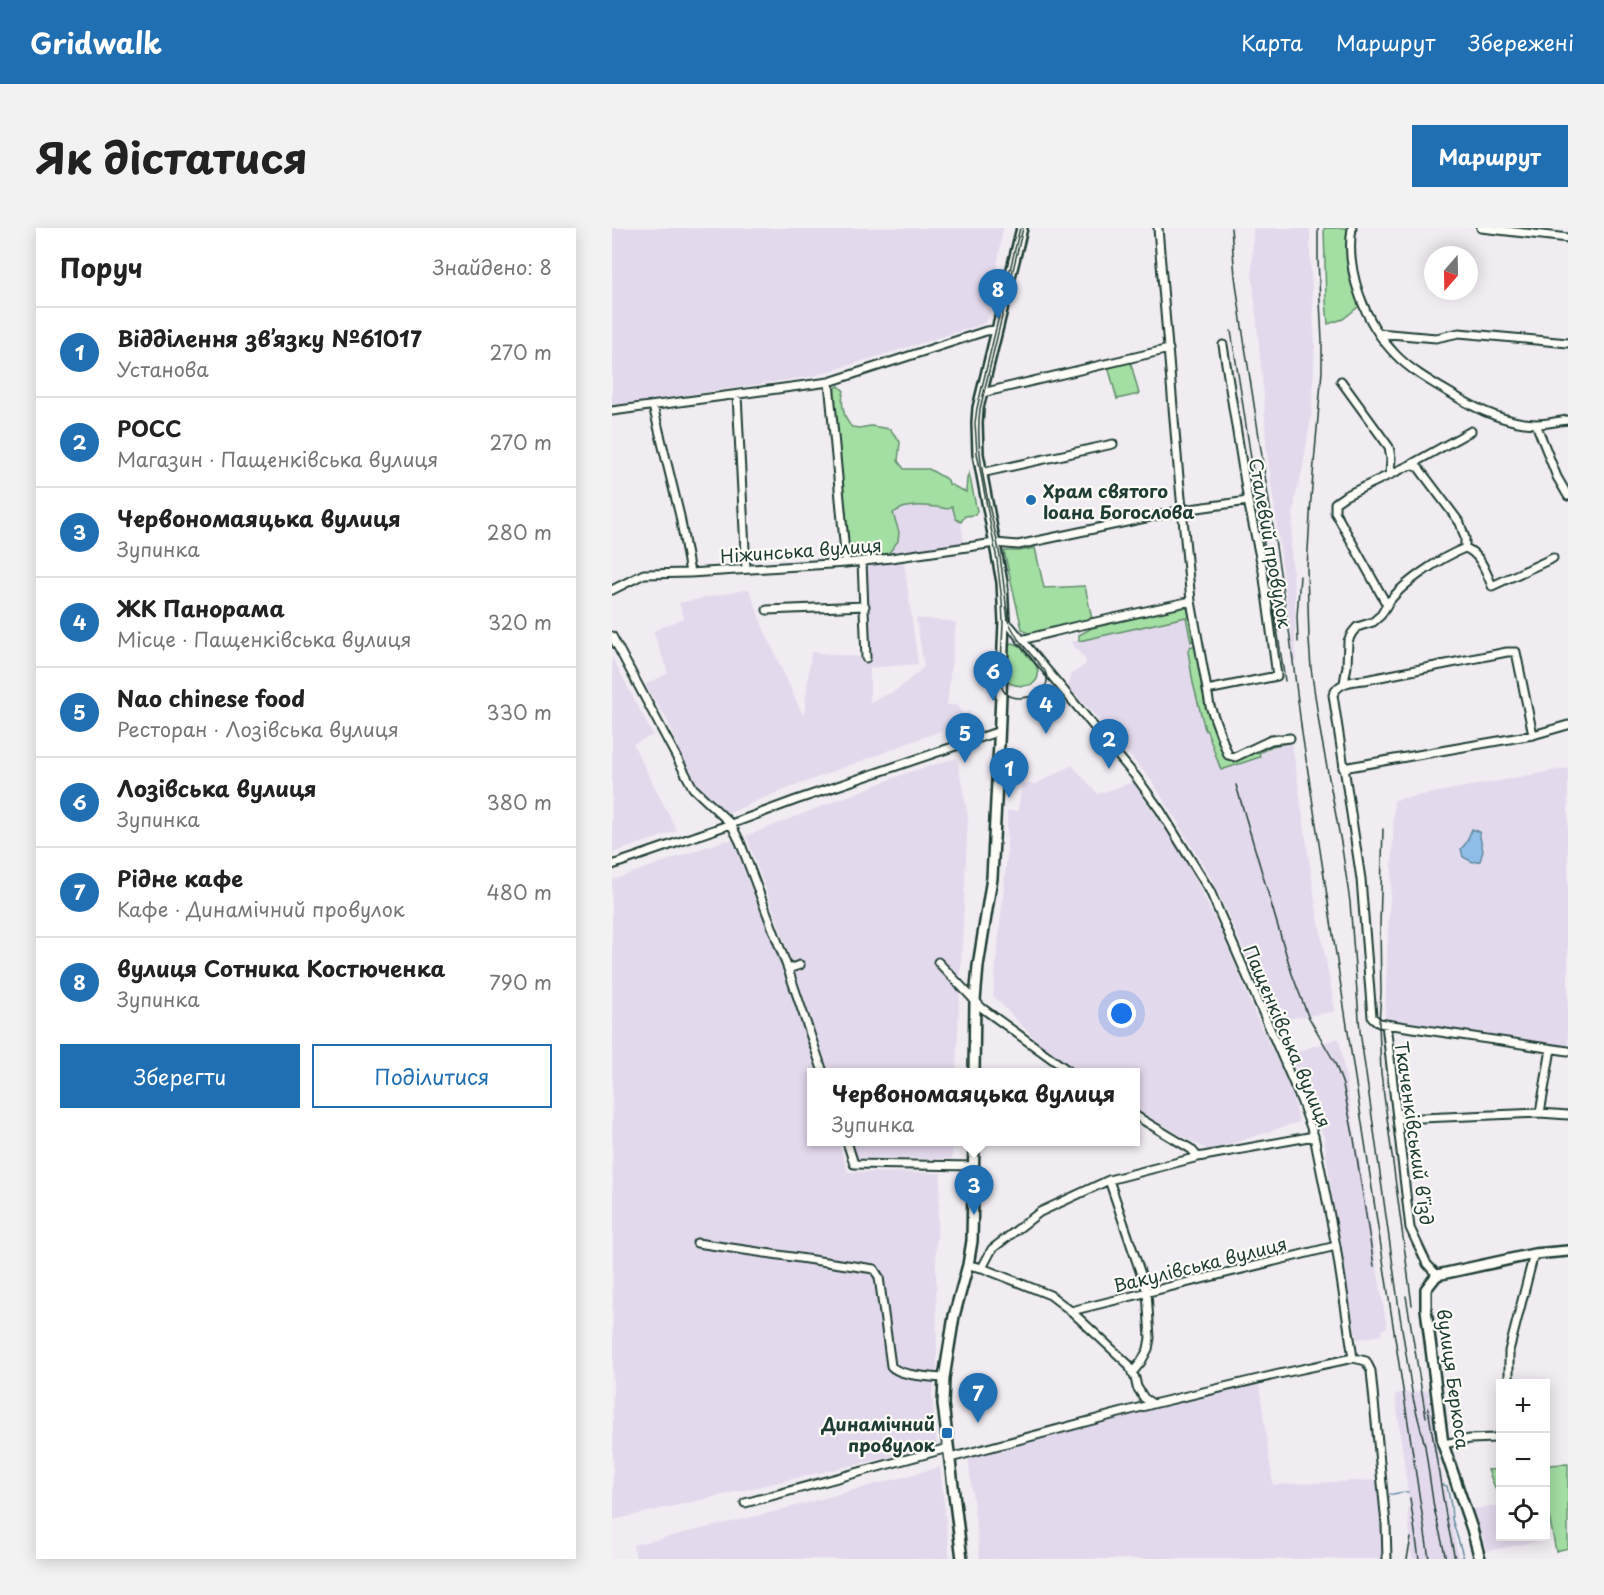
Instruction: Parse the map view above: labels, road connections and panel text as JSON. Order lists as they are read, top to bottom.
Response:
{
  "streets": {
    "street": [
      "Сталевий провулок",
      "Ніжинська вулиця",
      "Пащенківська вулиця",
      "Ткаченківський в'їзд",
      "Вакулівська вулиця",
      "вулиця Беркоса"
    ]
  },
  "crossings": [
    ["Сталевий провулок", "Ніжинська вулиця"],
    ["Пащенківська вулиця", "Вакулівська вулиця"],
    ["Ткаченківський в'їзд", "вулиця Беркоса"]
  ],
  "places": {
    "other": ["Храм святого Іоана Богослова"],
    "transit": ["Динамічний провулок"]
  },
  "north": "bottom",
  "page": {
    "header": "Gridwalk",
    "nav": ["Карта", "Маршрут", "Збережені"],
    "title": "Як дістатися",
    "buttons": [
      "Маршрут",
      ["Зберегти", "Поділитися"]
    ],
    "heading": ["Поруч", "Знайдено: 8"],
    "pins": [
      "8",
      "6",
      "4",
      "5",
      "2",
      "1",
      "3",
      "7"
    ],
    "list": [
      {
        "mark": "1",
        "name": "Відділення зв’язку №61017",
        "note": "Установа",
        "value": "270 m"
      },
      {
        "mark": "2",
        "name": "РОСС",
        "note": "Магазин · Пащенківська вулиця",
        "value": "270 m"
      },
      {
        "mark": "3",
        "name": "Червономаяцька вулиця",
        "note": "Зупинка",
        "value": "280 m"
      },
      {
        "mark": "4",
        "name": "ЖК Панорама",
        "note": "Місце · Пащенківська вулиця",
        "value": "320 m"
      },
      {
        "mark": "5",
        "name": "Nao chinese food",
        "note": "Ресторан · Лозівська вулиця",
        "value": "330 m"
      },
      {
        "mark": "6",
        "name": "Лозівська вулиця",
        "note": "Зупинка",
        "value": "380 m"
      },
      {
        "mark": "7",
        "name": "Рідне кафе",
        "note": "Кафе · Динамічний провулок",
        "value": "480 m"
      },
      {
        "mark": "8",
        "name": "вулиця Сотника Костюченка",
        "note": "Зупинка",
        "value": "790 m"
      }
    ],
    "popup": ["Червономаяцька вулиця", "Зупинка"],
    "map_buttons": ["+", "−"]
  }
}
